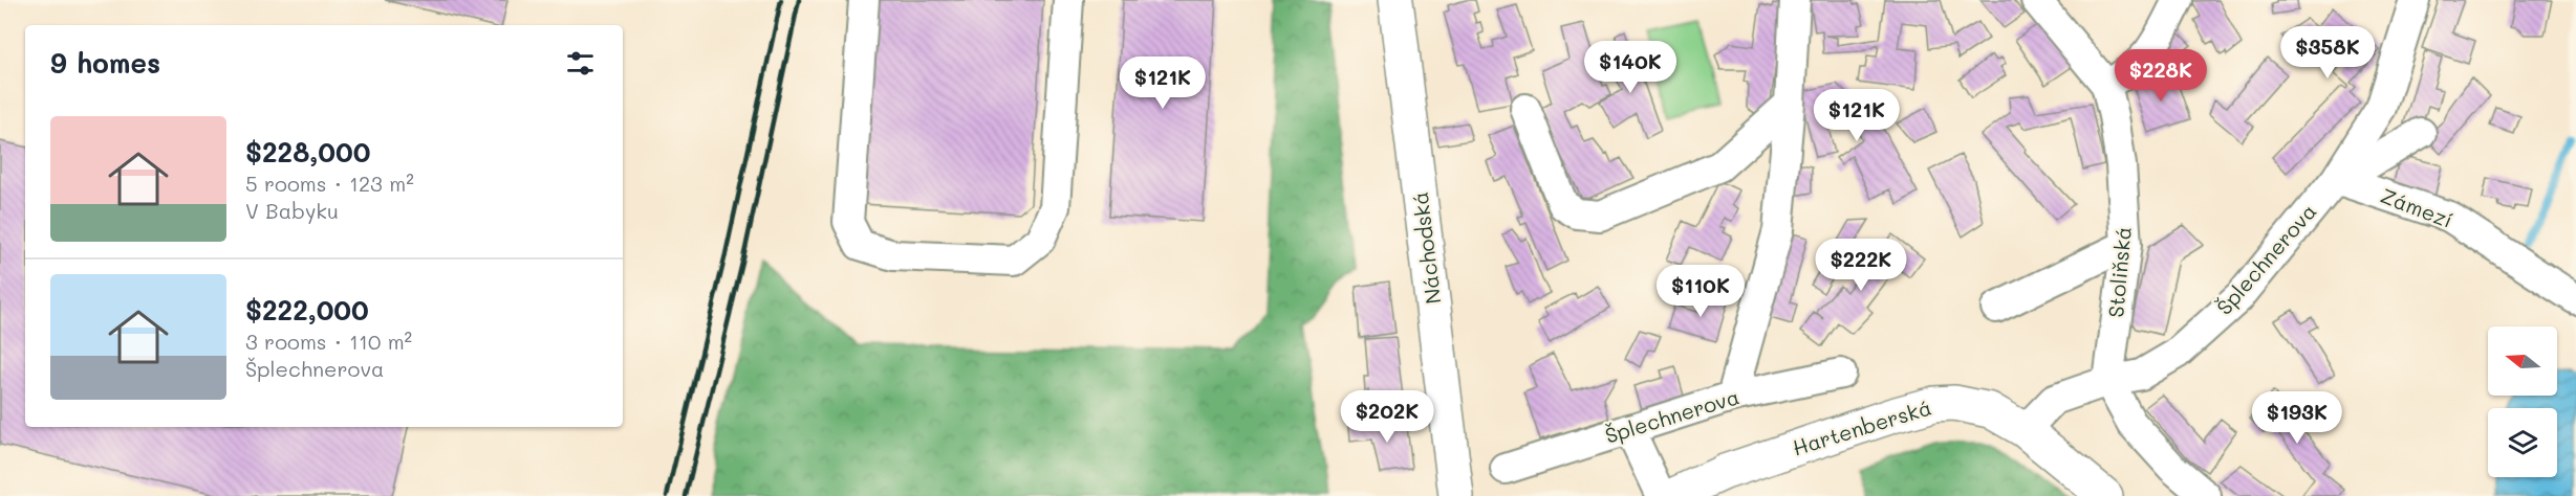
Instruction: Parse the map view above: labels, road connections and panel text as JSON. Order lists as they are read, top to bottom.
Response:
{
  "streets": {
    "main road": ["Náchodská", "Hartenberská"],
    "street": ["Zámezí", "Šplechnerova", "Stoliňská"]
  },
  "crossings": [
    ["Zámezí", "Šplechnerova"],
    ["Šplechnerova", "Stoliňská"],
    ["Šplechnerova", "Hartenberská"]
  ],
  "north": "left",
  "page": {
    "heading": "9 homes",
    "price": [
      "$358K",
      "$140K",
      "$228K",
      "$121K",
      "$121K",
      "$222K",
      "$110K",
      "$202K",
      "$193K"
    ],
    "list": [
      {
        "name": "$228,000",
        "note": "5 rooms · 123 m² · V Babyku"
      },
      {
        "name": "$222,000",
        "note": "3 rooms · 110 m² · Šplechnerova"
      }
    ]
  }
}
